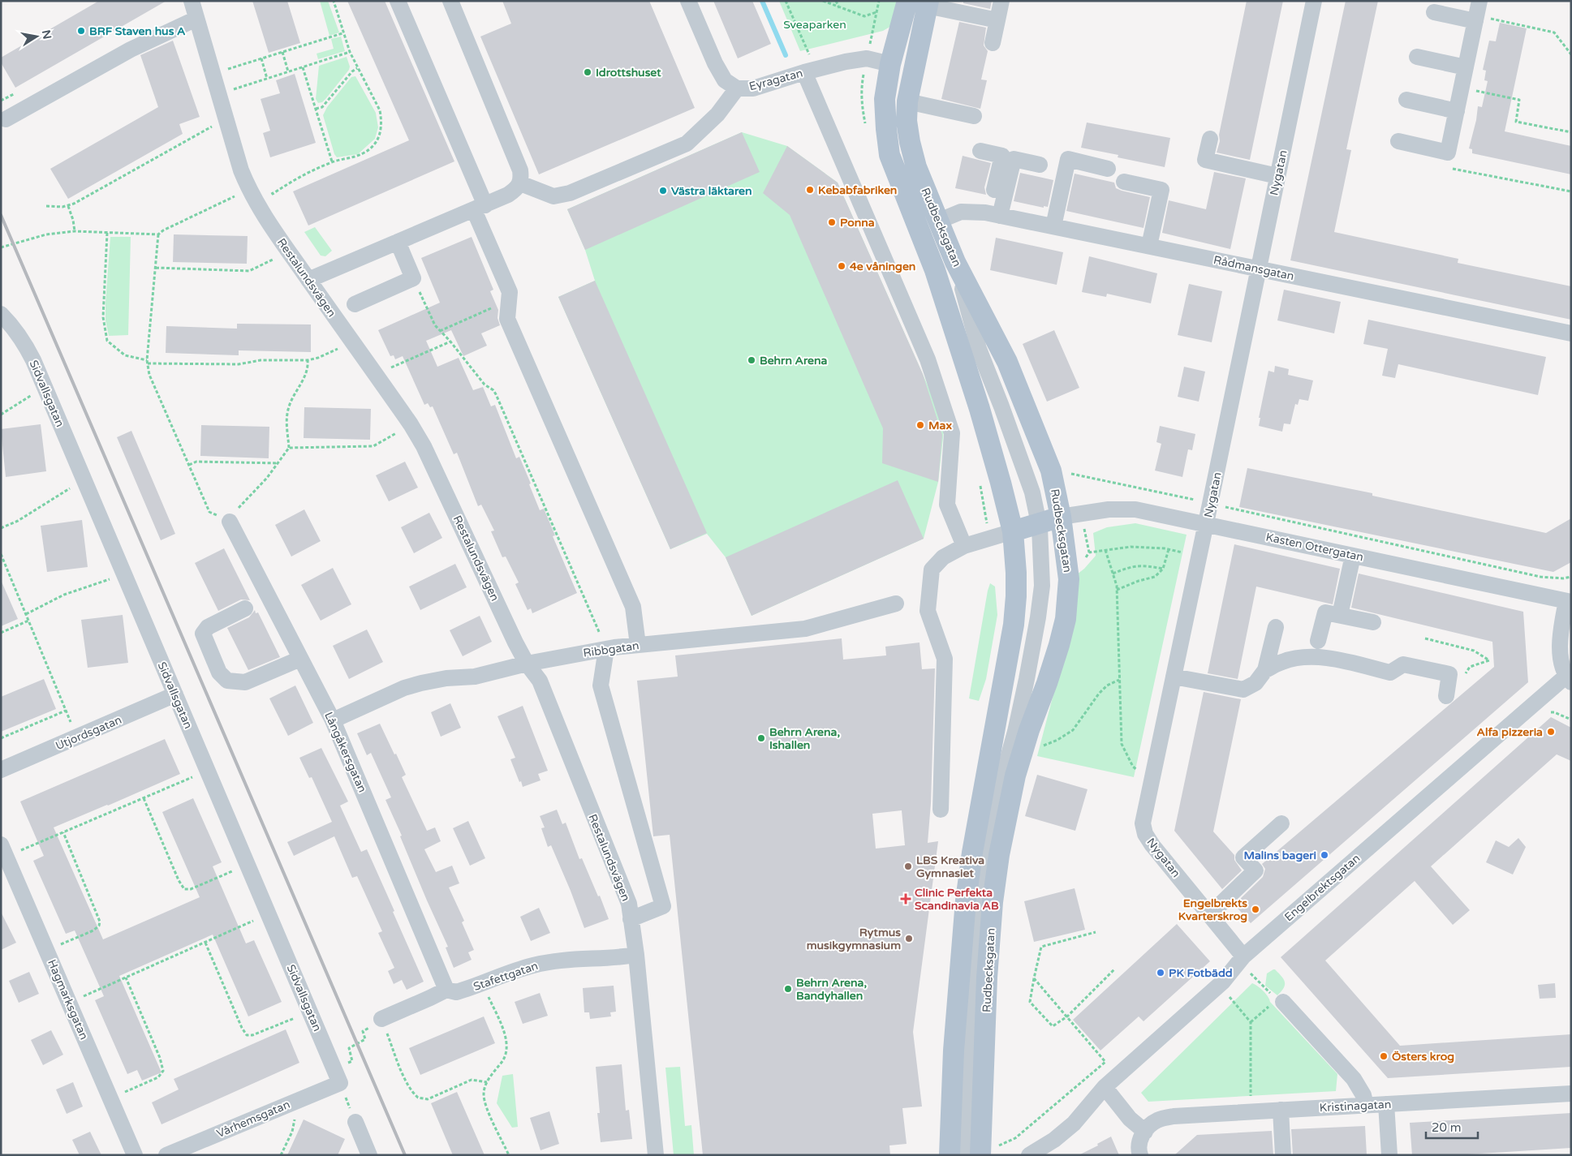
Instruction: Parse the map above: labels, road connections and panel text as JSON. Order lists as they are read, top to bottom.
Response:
{
  "streets": {
    "main road": ["Rudbecksgatan"],
    "street": [
      "Eyragatan",
      "Nygatan",
      "Rådmansgatan",
      "Restalundsvägen",
      "Sidvallsgatan",
      "Kasten Ottergatan",
      "Ribbgatan",
      "Utjordsgatan",
      "Långåkersgatan",
      "Engelbrektsgatan",
      "Stafettgatan",
      "Hagmarksgatan",
      "Kristinagatan",
      "Vårhemsgatan"
    ]
  },
  "crossings": [
    ["Eyragatan", "Rudbecksgatan"],
    ["Nygatan", "Rådmansgatan"],
    ["Nygatan", "Kasten Ottergatan"],
    ["Nygatan", "Engelbrektsgatan"],
    ["Rudbecksgatan", "Rådmansgatan"],
    ["Rudbecksgatan", "Kasten Ottergatan"],
    ["Restalundsvägen", "Ribbgatan"],
    ["Restalundsvägen", "Stafettgatan"],
    ["Sidvallsgatan", "Utjordsgatan"],
    ["Sidvallsgatan", "Vårhemsgatan"],
    ["Kasten Ottergatan", "Engelbrektsgatan"],
    ["Ribbgatan", "Långåkersgatan"],
    ["Långåkersgatan", "Stafettgatan"]
  ],
  "parks": ["Sveaparken"],
  "places": {
    "other": [
      "BRF Staven hus A",
      "Idrottshuset",
      "Kebabfabriken",
      "Västra läktaren",
      "Ponna",
      "4e våningen",
      "Behrn Arena",
      "Max",
      "Alfa pizzeria",
      "Behrn Arena, Ishallen",
      "Malins bageri",
      "LBS Kreativa Gymnasiet",
      "Engelbrekts Kvarterskrog",
      "Rytmus musikgymnasium",
      "PK Fotbädd",
      "Behrn Arena, Bandyhallen",
      "Östers krog"
    ],
    "health": ["Clinic Perfekta Scandinavia AB"]
  },
  "scale_bar": "20 m",
  "north": "right"
}
